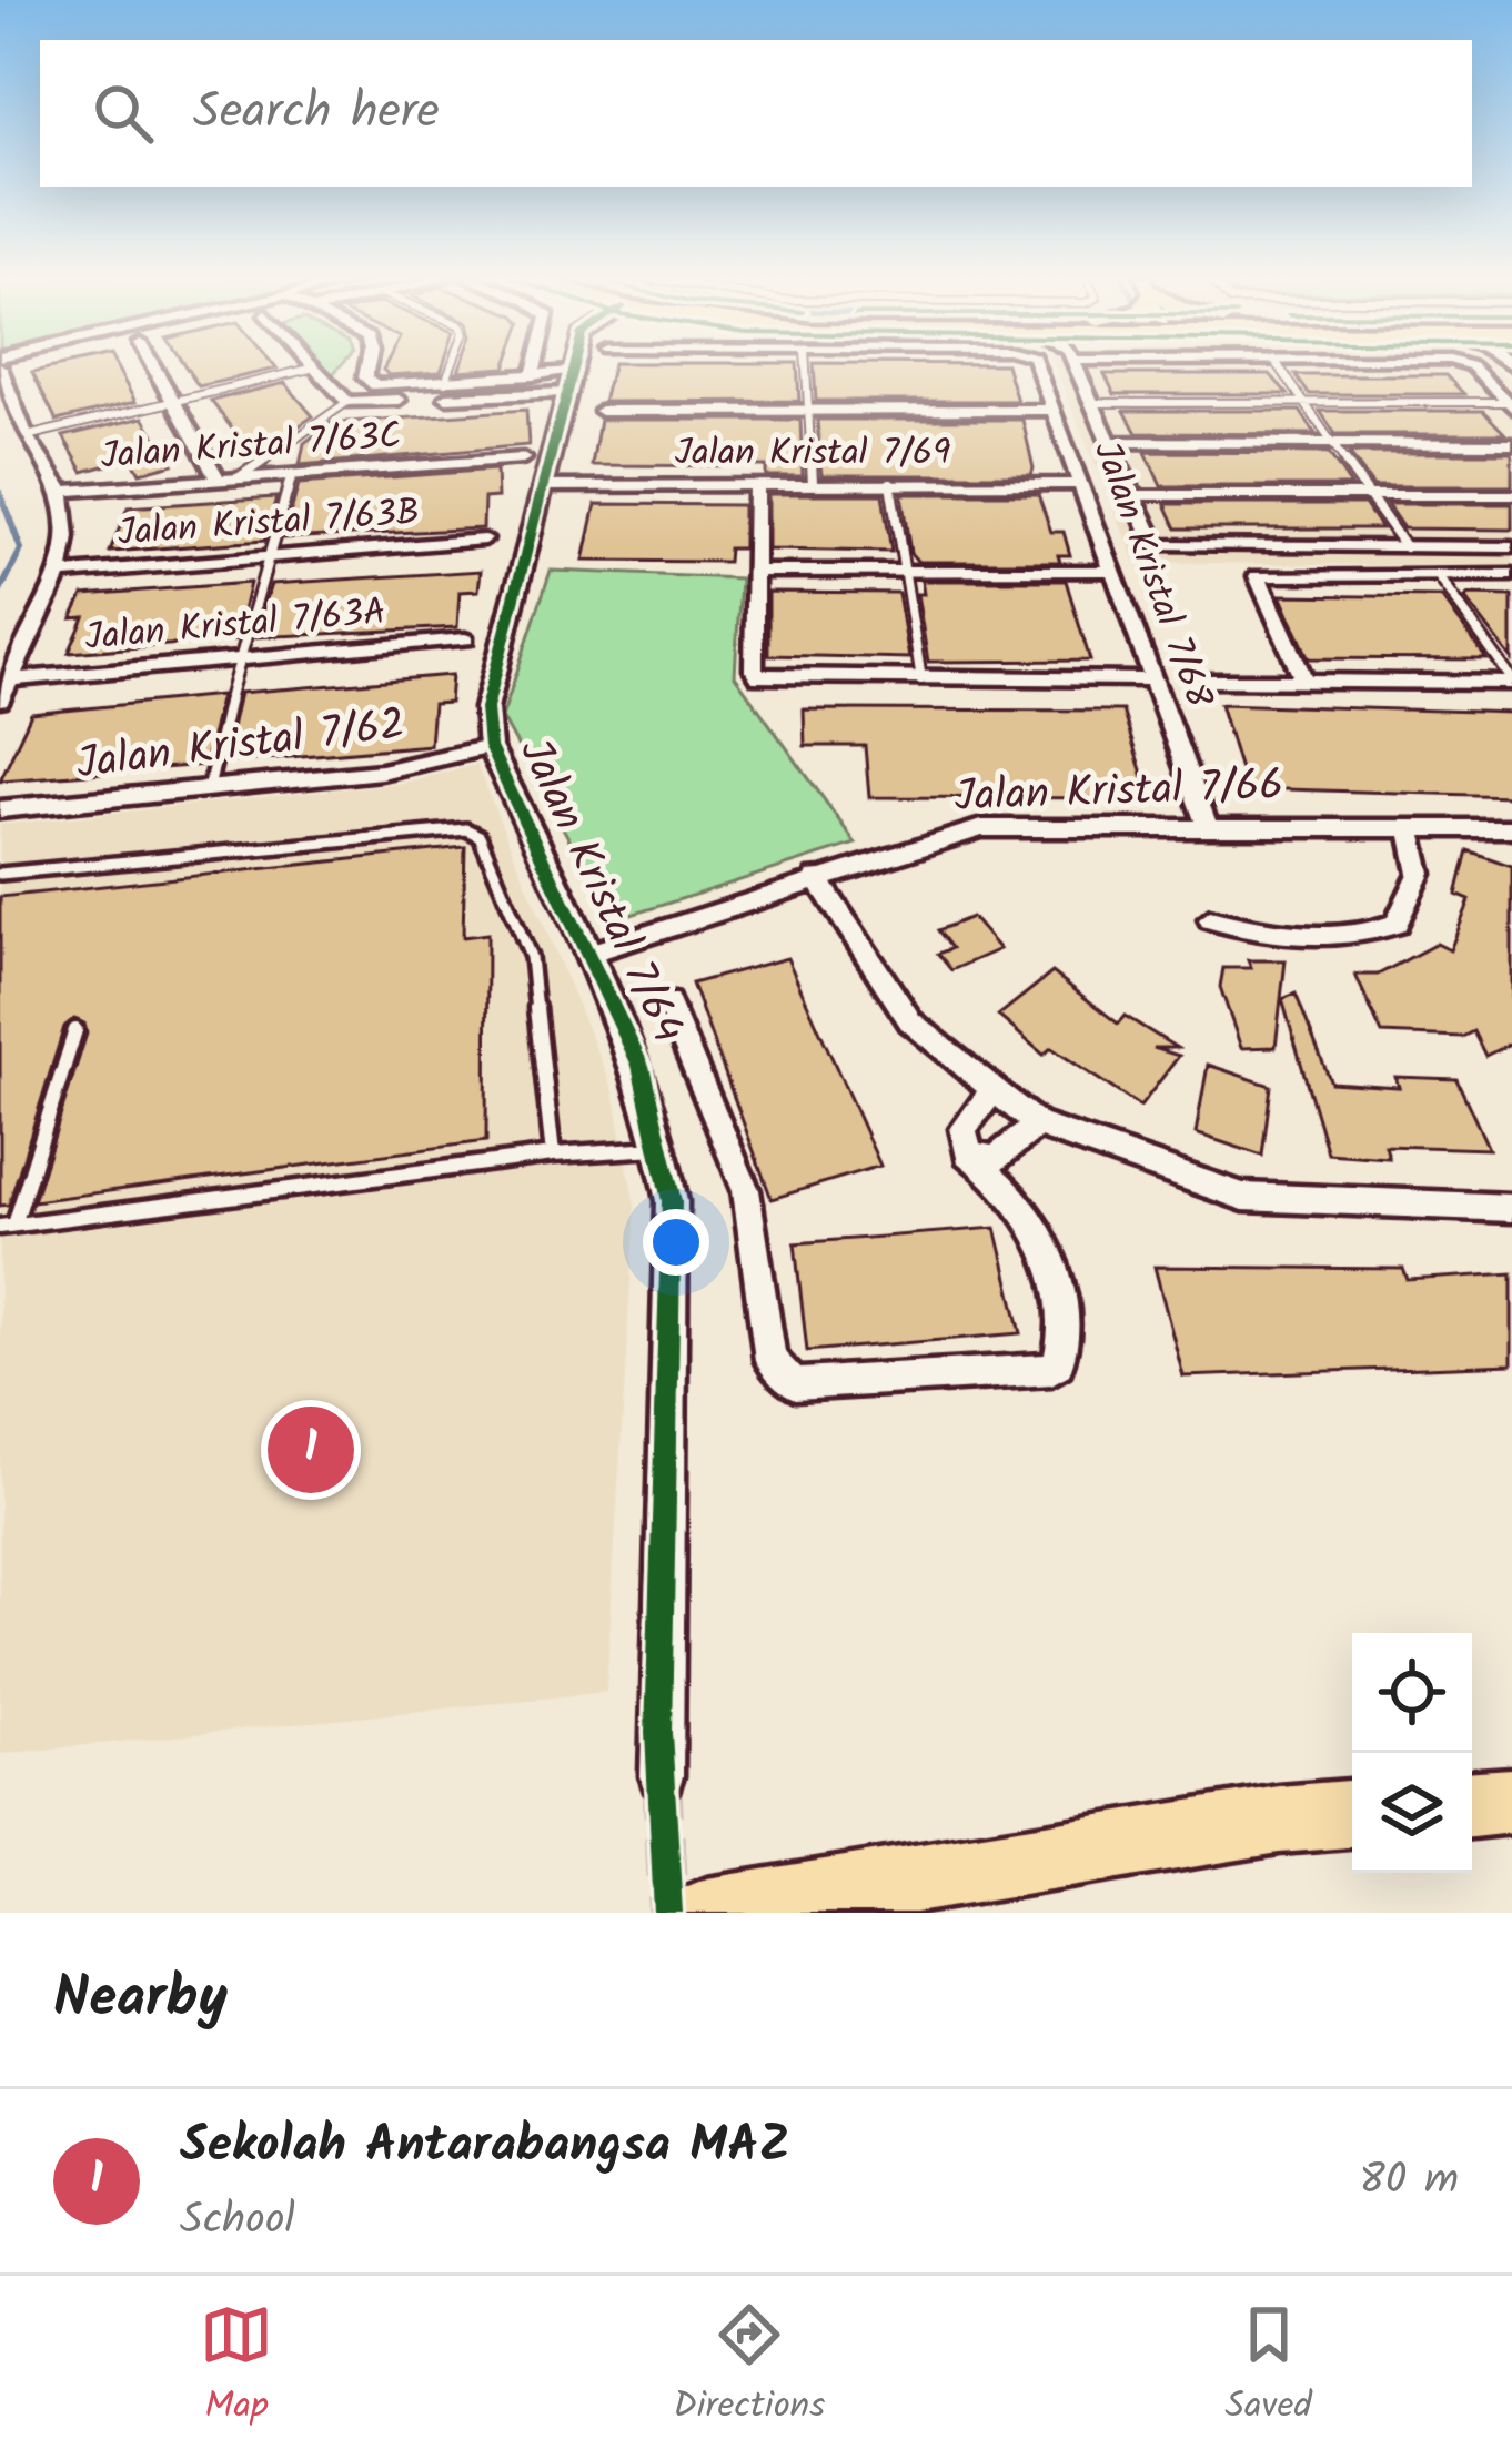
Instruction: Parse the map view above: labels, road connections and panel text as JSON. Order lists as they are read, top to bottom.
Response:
{
  "streets": {
    "street": [
      "Jalan Kristal 7/63C",
      "Jalan Kristal 7/69",
      "Jalan Kristal 7/63B",
      "Jalan Kristal 7/68",
      "Jalan Kristal 7/63A",
      "Jalan Kristal 7/62",
      "Jalan Kristal 7/66",
      "Jalan Kristal 7/64"
    ]
  },
  "crossings": [
    ["Jalan Kristal 7/69", "Jalan Kristal 7/68"],
    ["Jalan Kristal 7/69", "Jalan Kristal 7/64"],
    ["Jalan Kristal 7/68", "Jalan Kristal 7/66"],
    ["Jalan Kristal 7/62", "Jalan Kristal 7/64"],
    ["Jalan Kristal 7/66", "Jalan Kristal 7/64"]
  ],
  "page": {
    "search": "Search here",
    "pins": "1",
    "heading": "Nearby",
    "list": [
      {
        "mark": "1",
        "name": "Sekolah Antarabangsa MAZ",
        "note": "School",
        "value": "80 m"
      }
    ],
    "nav": ["Map", "Directions", "Saved"]
  }
}
